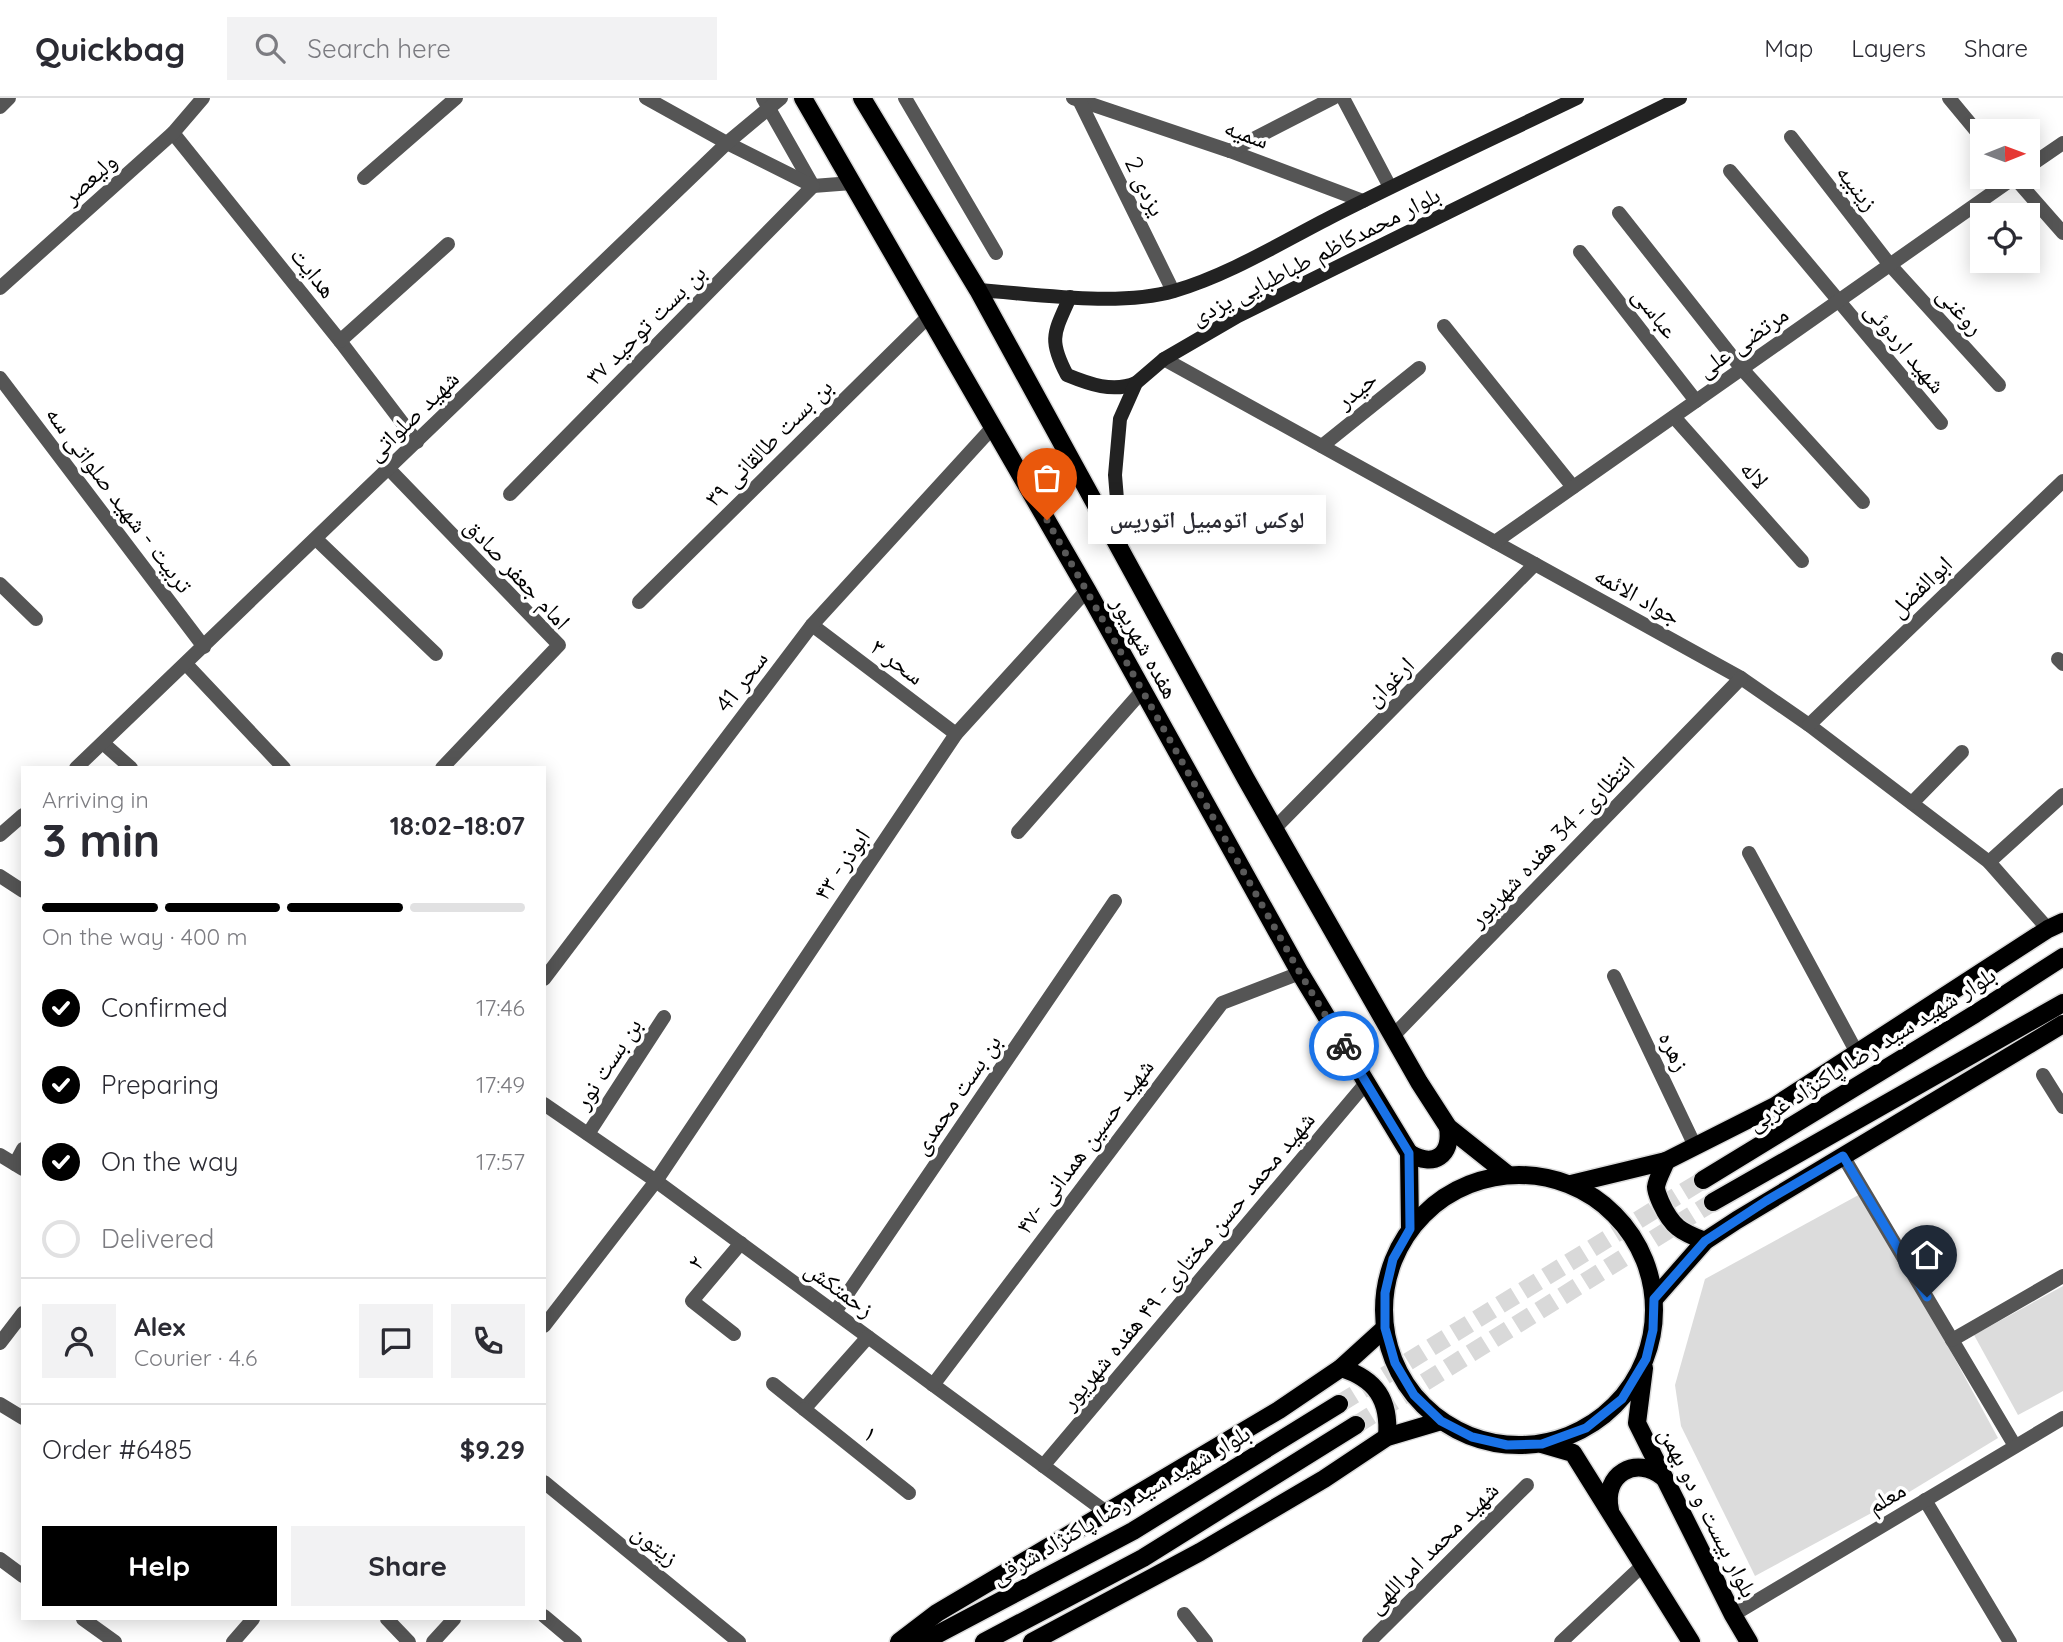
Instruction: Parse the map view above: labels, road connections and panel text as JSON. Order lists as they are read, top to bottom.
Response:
{
  "streets": {
    "main road": [
      "بلوار محمدکاظم طباطبایی یزدی",
      "هفده شهریور",
      "بلوار شهید سید رضا پاکنژاد غربی",
      "بلوار شهید سید رضا پاکنژاد شرقی",
      "بلوار بیست و دو بهمن"
    ],
    "street": [
      "سمیه",
      "ولیعصر",
      "یزدی 2",
      "زینبیه",
      "هدایت",
      "روغنی",
      "عباسی",
      "بن بست توحید ۳۷",
      "مرتضی علی",
      "شهید اردوئی",
      "حیدر",
      "شهید صلواتی",
      "بن‌ بست طالقانی ۳۹",
      "لاله",
      "تربیت - شهید صلواتی سه",
      "امام جعفر صادق",
      "ابوالفضل",
      "جواد الائمه",
      "سحر ۳",
      "سحر 41",
      "ارغوان",
      "انتظاری- 34 هفده شهریور",
      "ابوذر- ۴۳",
      "زهره",
      "بن بست نور",
      "بن بست محمدی",
      "شهید حسین همدانی -۴۷",
      "شهید محمد حسن مختاری- ۴۹ هفده شهریور",
      "۲",
      "زحمتکش",
      "۱",
      "معلم",
      "زیتون",
      "شهید محمد امراللهی"
    ]
  },
  "crossings": [
    ["سمیه", "یزدی 2"],
    ["سمیه", "بلوار محمدکاظم طباطبایی یزدی"],
    ["ولیعصر", "هدایت"],
    ["یزدی 2", "بلوار محمدکاظم طباطبایی یزدی"],
    ["زینبیه", "روغنی"],
    ["زینبیه", "مرتضی علی"],
    ["بلوار محمدکاظم طباطبایی یزدی", "جواد الائمه"],
    ["بلوار محمدکاظم طباطبایی یزدی", "هفده شهریور"],
    ["هدایت", "شهید صلواتی"],
    ["روغنی", "مرتضی علی"],
    ["عباسی", "مرتضی علی"],
    ["مرتضی علی", "شهید اردوئی"],
    ["مرتضی علی", "لاله"],
    ["مرتضی علی", "جواد الائمه"],
    ["حیدر", "جواد الائمه"],
    ["شهید صلواتی", "تربیت - شهید صلواتی سه"],
    ["شهید صلواتی", "امام جعفر صادق"],
    ["بن‌ بست طالقانی ۳۹", "هفده شهریور"],
    ["ابوالفضل", "جواد الائمه"],
    ["جواد الائمه", "ارغوان"],
    ["جواد الائمه", "انتظاری- 34 هفده شهریور"],
    ["هفده شهریور", "سحر 41"],
    ["هفده شهریور", "ارغوان"],
    ["هفده شهریور", "انتظاری- 34 هفده شهریور"],
    ["هفده شهریور", "ابوذر- ۴۳"],
    ["هفده شهریور", "شهید حسین همدانی -۴۷"],
    ["هفده شهریور", "شهید محمد حسن مختاری- ۴۹ هفده شهریور"],
    ["سحر ۳", "سحر 41"],
    ["سحر ۳", "ابوذر- ۴۳"],
    ["ابوذر- ۴۳", "زحمتکش"],
    ["بن بست نور", "زحمتکش"],
    ["بن بست محمدی", "زحمتکش"],
    ["شهید حسین همدانی -۴۷", "زحمتکش"],
    ["شهید محمد حسن مختاری- ۴۹ هفده شهریور", "زحمتکش"],
    ["۲", "زحمتکش"],
    ["معلم", "بلوار بیست و دو بهمن"]
  ],
  "places": ["لوکس اتومبیل اتوریس"],
  "north": "right",
  "page": {
    "header": "Quickbag",
    "search": "Search here",
    "nav": ["Map", "Layers", "Share"],
    "bubble": "لوکس اتومبیل اتوریس",
    "heading": ["3 min", "Arriving in", "18:02–18:07"],
    "panel": [
      "Alex",
      "Courier · 4.6",
      "Order #6485",
      "$9.29"
    ],
    "bar": "On the way · 400 m",
    "list": [
      ["Confirmed", "17:46"],
      ["Preparing", "17:49"],
      ["On the way", "17:57"],
      "Delivered"
    ],
    "buttons": ["Help", "Share"]
  }
}
